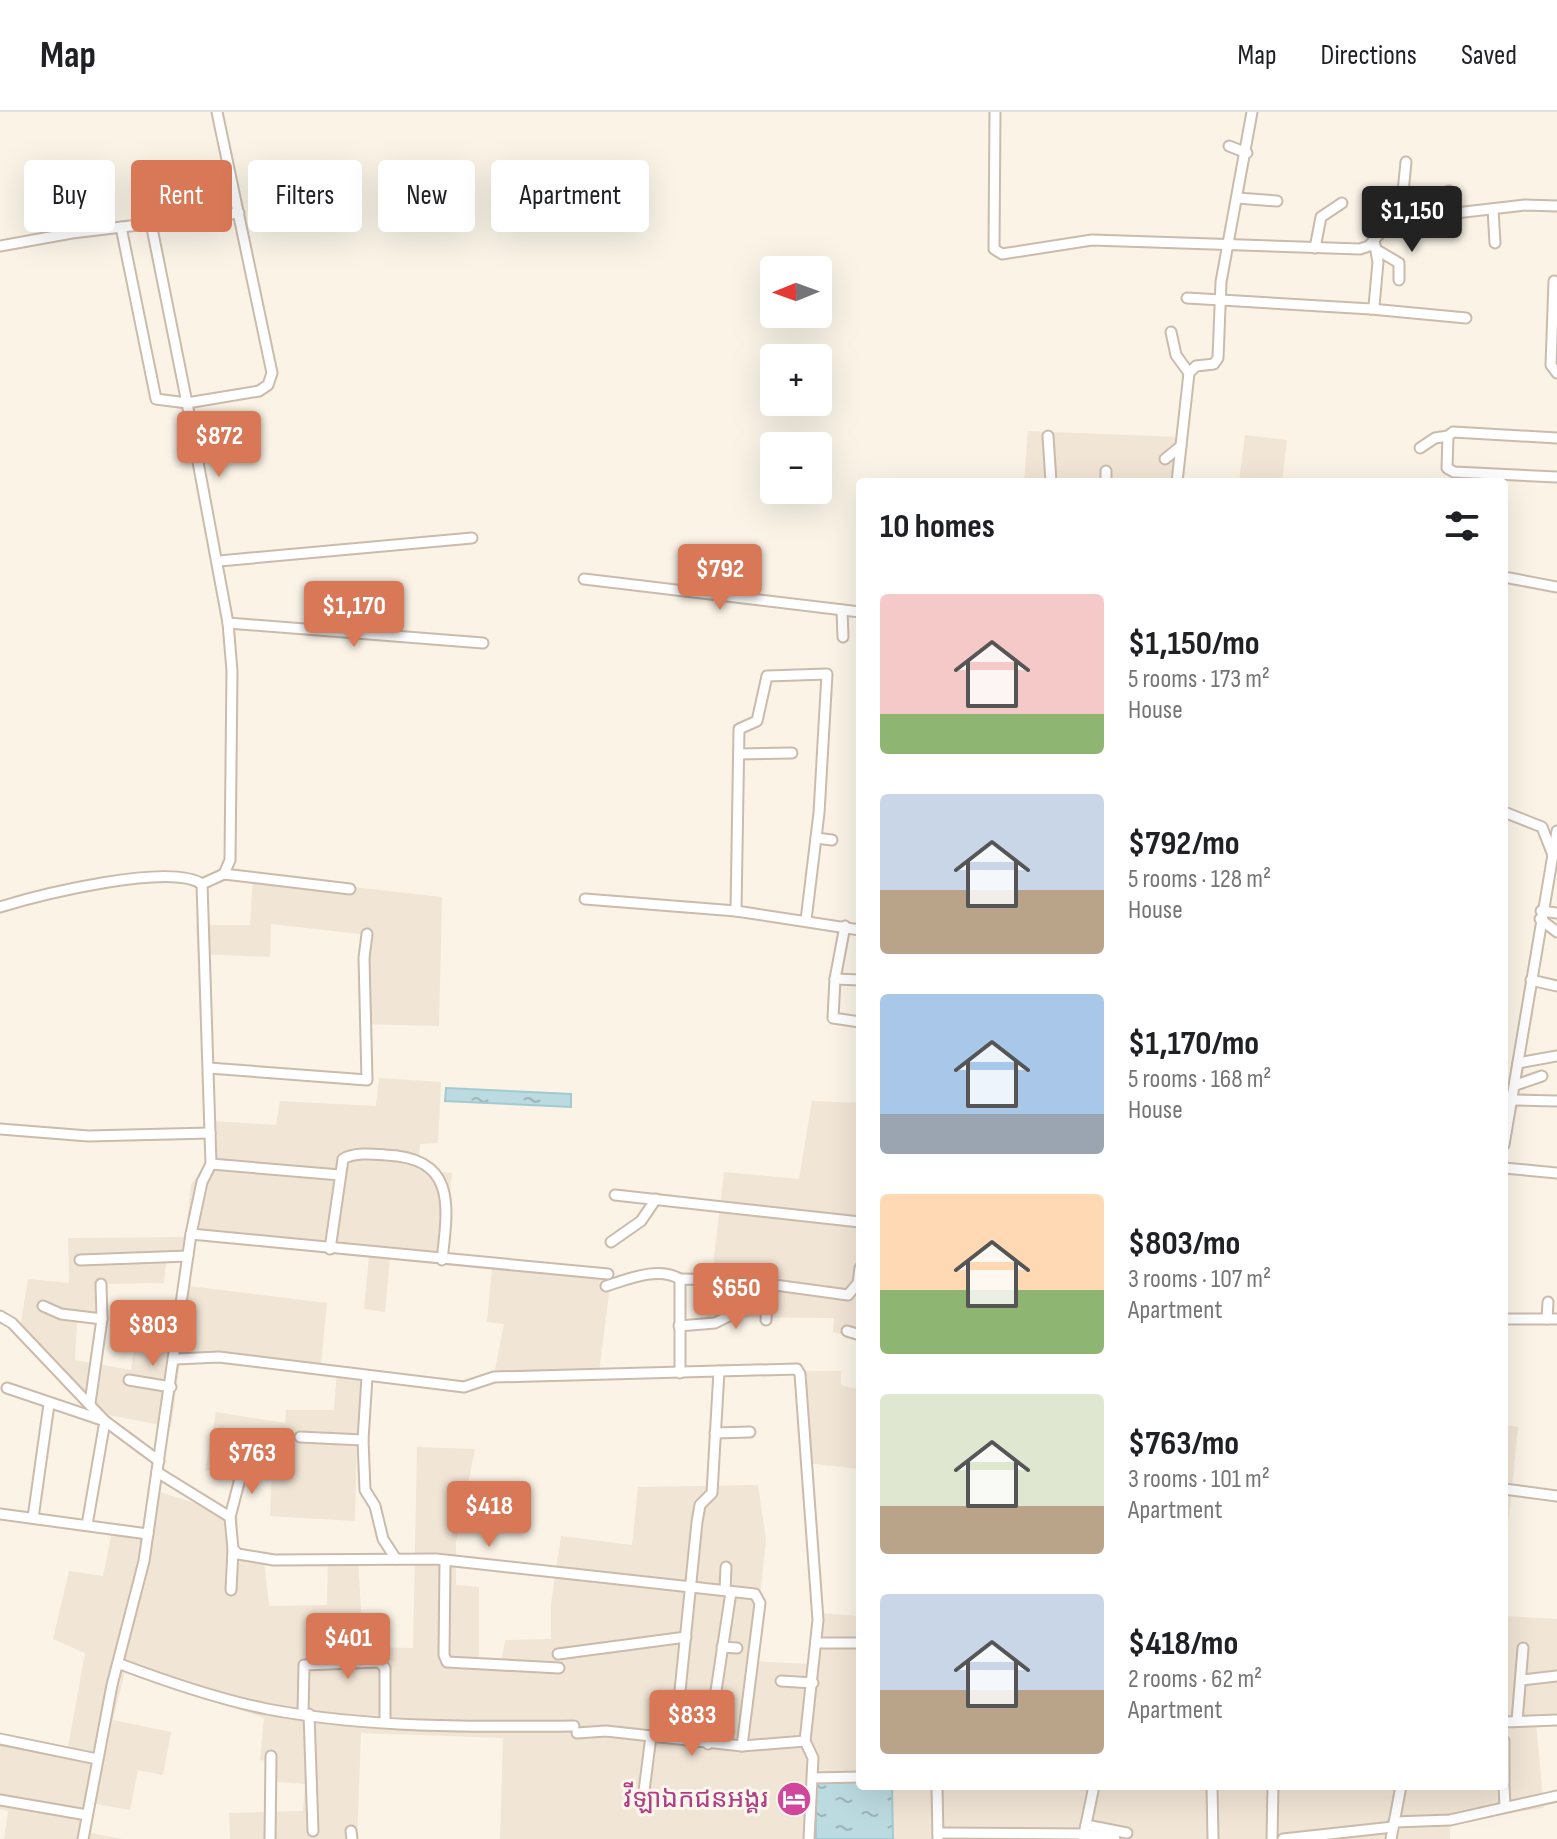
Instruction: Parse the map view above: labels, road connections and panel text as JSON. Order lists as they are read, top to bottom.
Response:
{
  "places": {
    "hotel": ["វីឡាឯកជនអង្គរ"]
  },
  "north": "left",
  "page": {
    "header": "Map",
    "nav": ["Map", "Directions", "Saved"],
    "chip": [
      "Buy",
      "Rent",
      "Filters",
      "New",
      "Apartment"
    ],
    "price": [
      "$1,150",
      "$872",
      "$792",
      "$1,170",
      "$650",
      "$803",
      "$763",
      "$418",
      "$401",
      "$833"
    ],
    "map_buttons": ["+", "−"],
    "heading": "10 homes",
    "list": [
      {
        "name": "$1,150/mo",
        "note": "5 rooms · 173 m² · House"
      },
      {
        "name": "$792/mo",
        "note": "5 rooms · 128 m² · House"
      },
      {
        "name": "$1,170/mo",
        "note": "5 rooms · 168 m² · House"
      },
      {
        "name": "$803/mo",
        "note": "3 rooms · 107 m² · Apartment"
      },
      {
        "name": "$763/mo",
        "note": "3 rooms · 101 m² · Apartment"
      },
      {
        "name": "$418/mo",
        "note": "2 rooms · 62 m² · Apartment"
      }
    ]
  }
}
